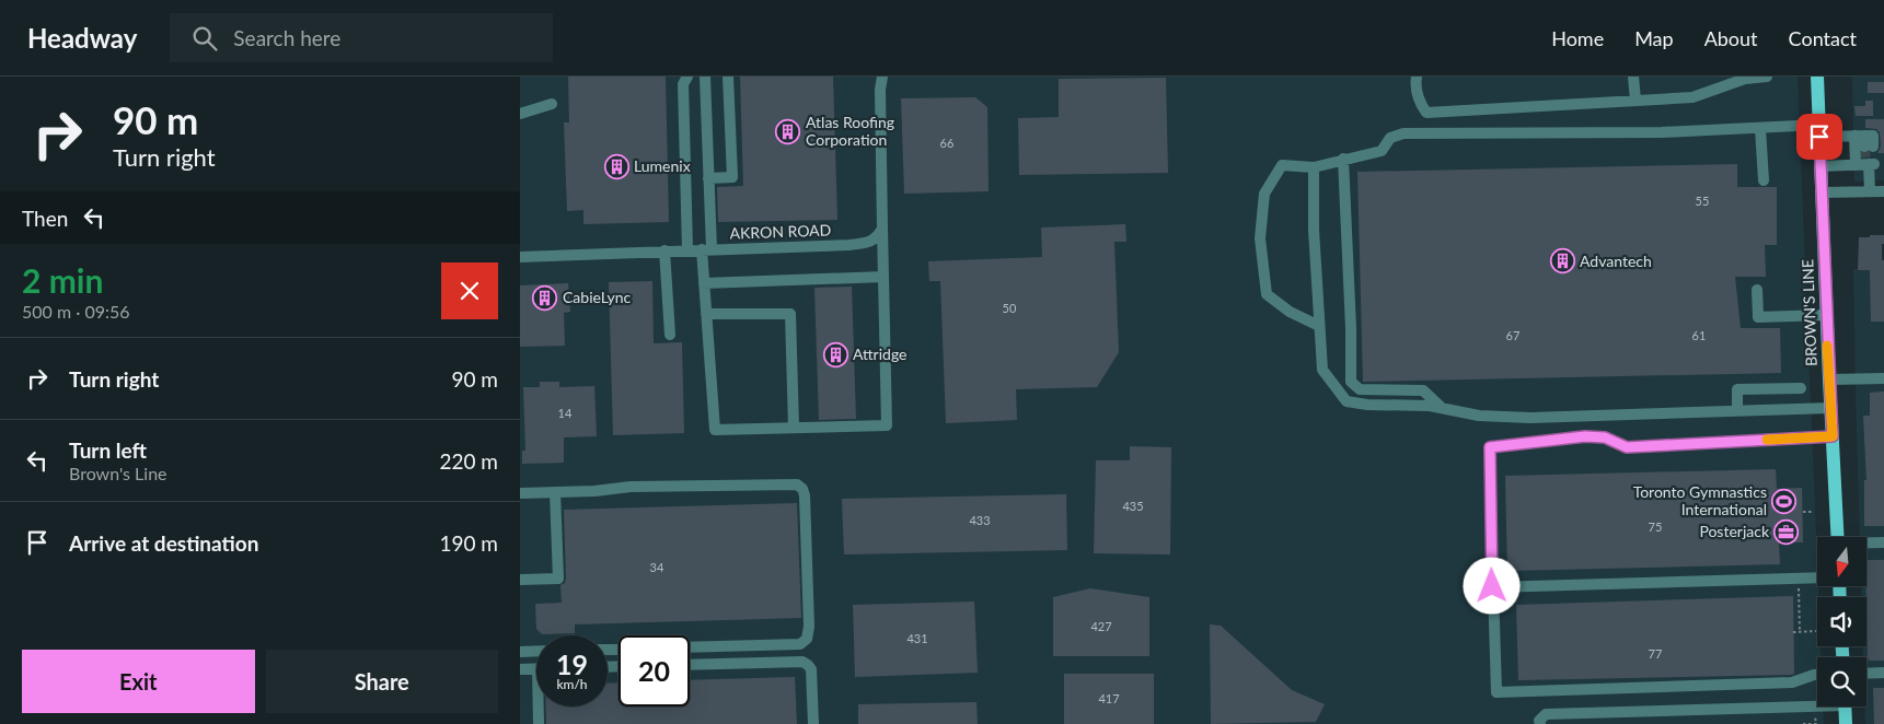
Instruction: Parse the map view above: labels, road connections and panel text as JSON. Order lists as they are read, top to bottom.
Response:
{
  "streets": {
    "main road": ["BROWN'S LINE"],
    "street": ["AKRON ROAD"]
  },
  "places": {
    "building": [
      "Atlas Roofing Corporation",
      "Lumenix",
      "Advantech",
      "CabieLync",
      "Attridge"
    ],
    "sports": ["Toronto Gymnastics International"],
    "office": ["Posterjack"]
  },
  "house_numbers": [
    "66",
    "55",
    "50",
    "67",
    "61",
    "14",
    "435",
    "433",
    "75",
    "34",
    "427",
    "431",
    "77",
    "417"
  ],
  "north": "bottom",
  "page": {
    "header": "Headway",
    "search": "Search here",
    "nav": [
      "Home",
      "Map",
      "About",
      "Contact"
    ],
    "turn": ["90 m", "Turn right"],
    "then": "Then",
    "heading": ["2 min", "500 m · 09:56"],
    "list": [
      {
        "name": "Turn right",
        "value": "90 m"
      },
      {
        "name": "Turn left",
        "note": "Brown's Line",
        "value": "220 m"
      },
      {
        "name": "Arrive at destination",
        "value": "190 m"
      }
    ],
    "speed": "19 km/h",
    "limit": "20",
    "buttons": ["Exit", "Share"]
  }
}
